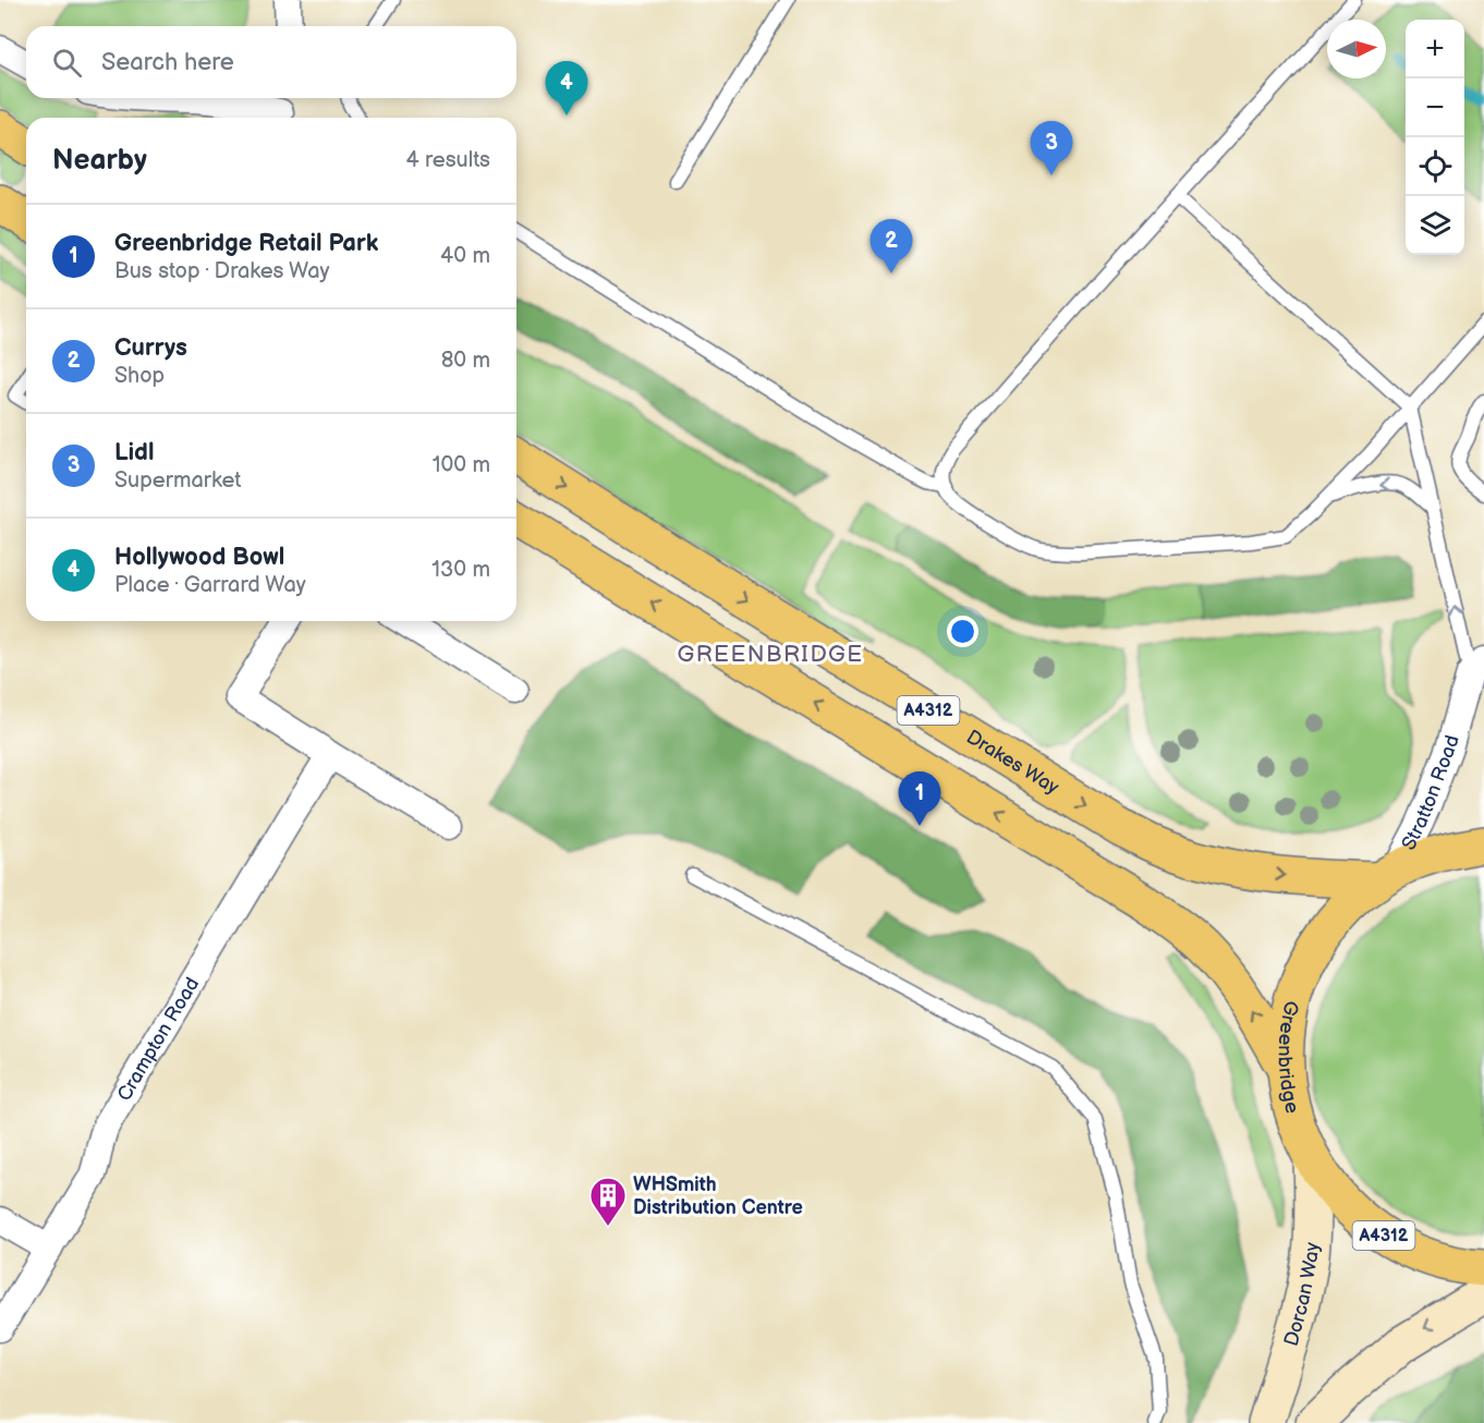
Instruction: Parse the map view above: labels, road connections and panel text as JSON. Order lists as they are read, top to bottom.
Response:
{
  "streets": {
    "main road": [
      "A4312",
      "Drakes Way",
      "Greenbridge",
      "Dorcan Way"
    ],
    "street": ["Stratton Road", "Crampton Road"]
  },
  "crossings": [
    ["A4312", "Greenbridge"],
    ["Drakes Way", "Stratton Road"],
    ["Drakes Way", "Greenbridge"],
    ["Stratton Road", "Greenbridge"],
    ["Greenbridge", "Dorcan Way"]
  ],
  "districts": ["GREENBRIDGE"],
  "places": {
    "building": ["WHSmith Distribution Centre"]
  },
  "north": "right",
  "page": {
    "map_buttons": ["+", "−"],
    "search": "Search here",
    "pins": [
      "4",
      "3",
      "2",
      "1"
    ],
    "heading": ["Nearby", "4 results"],
    "list": [
      {
        "mark": "1",
        "name": "Greenbridge Retail Park",
        "note": "Bus stop · Drakes Way",
        "value": "40 m"
      },
      {
        "mark": "2",
        "name": "Currys",
        "note": "Shop",
        "value": "80 m"
      },
      {
        "mark": "3",
        "name": "Lidl",
        "note": "Supermarket",
        "value": "100 m"
      },
      {
        "mark": "4",
        "name": "Hollywood Bowl",
        "note": "Place · Garrard Way",
        "value": "130 m"
      }
    ]
  }
}
